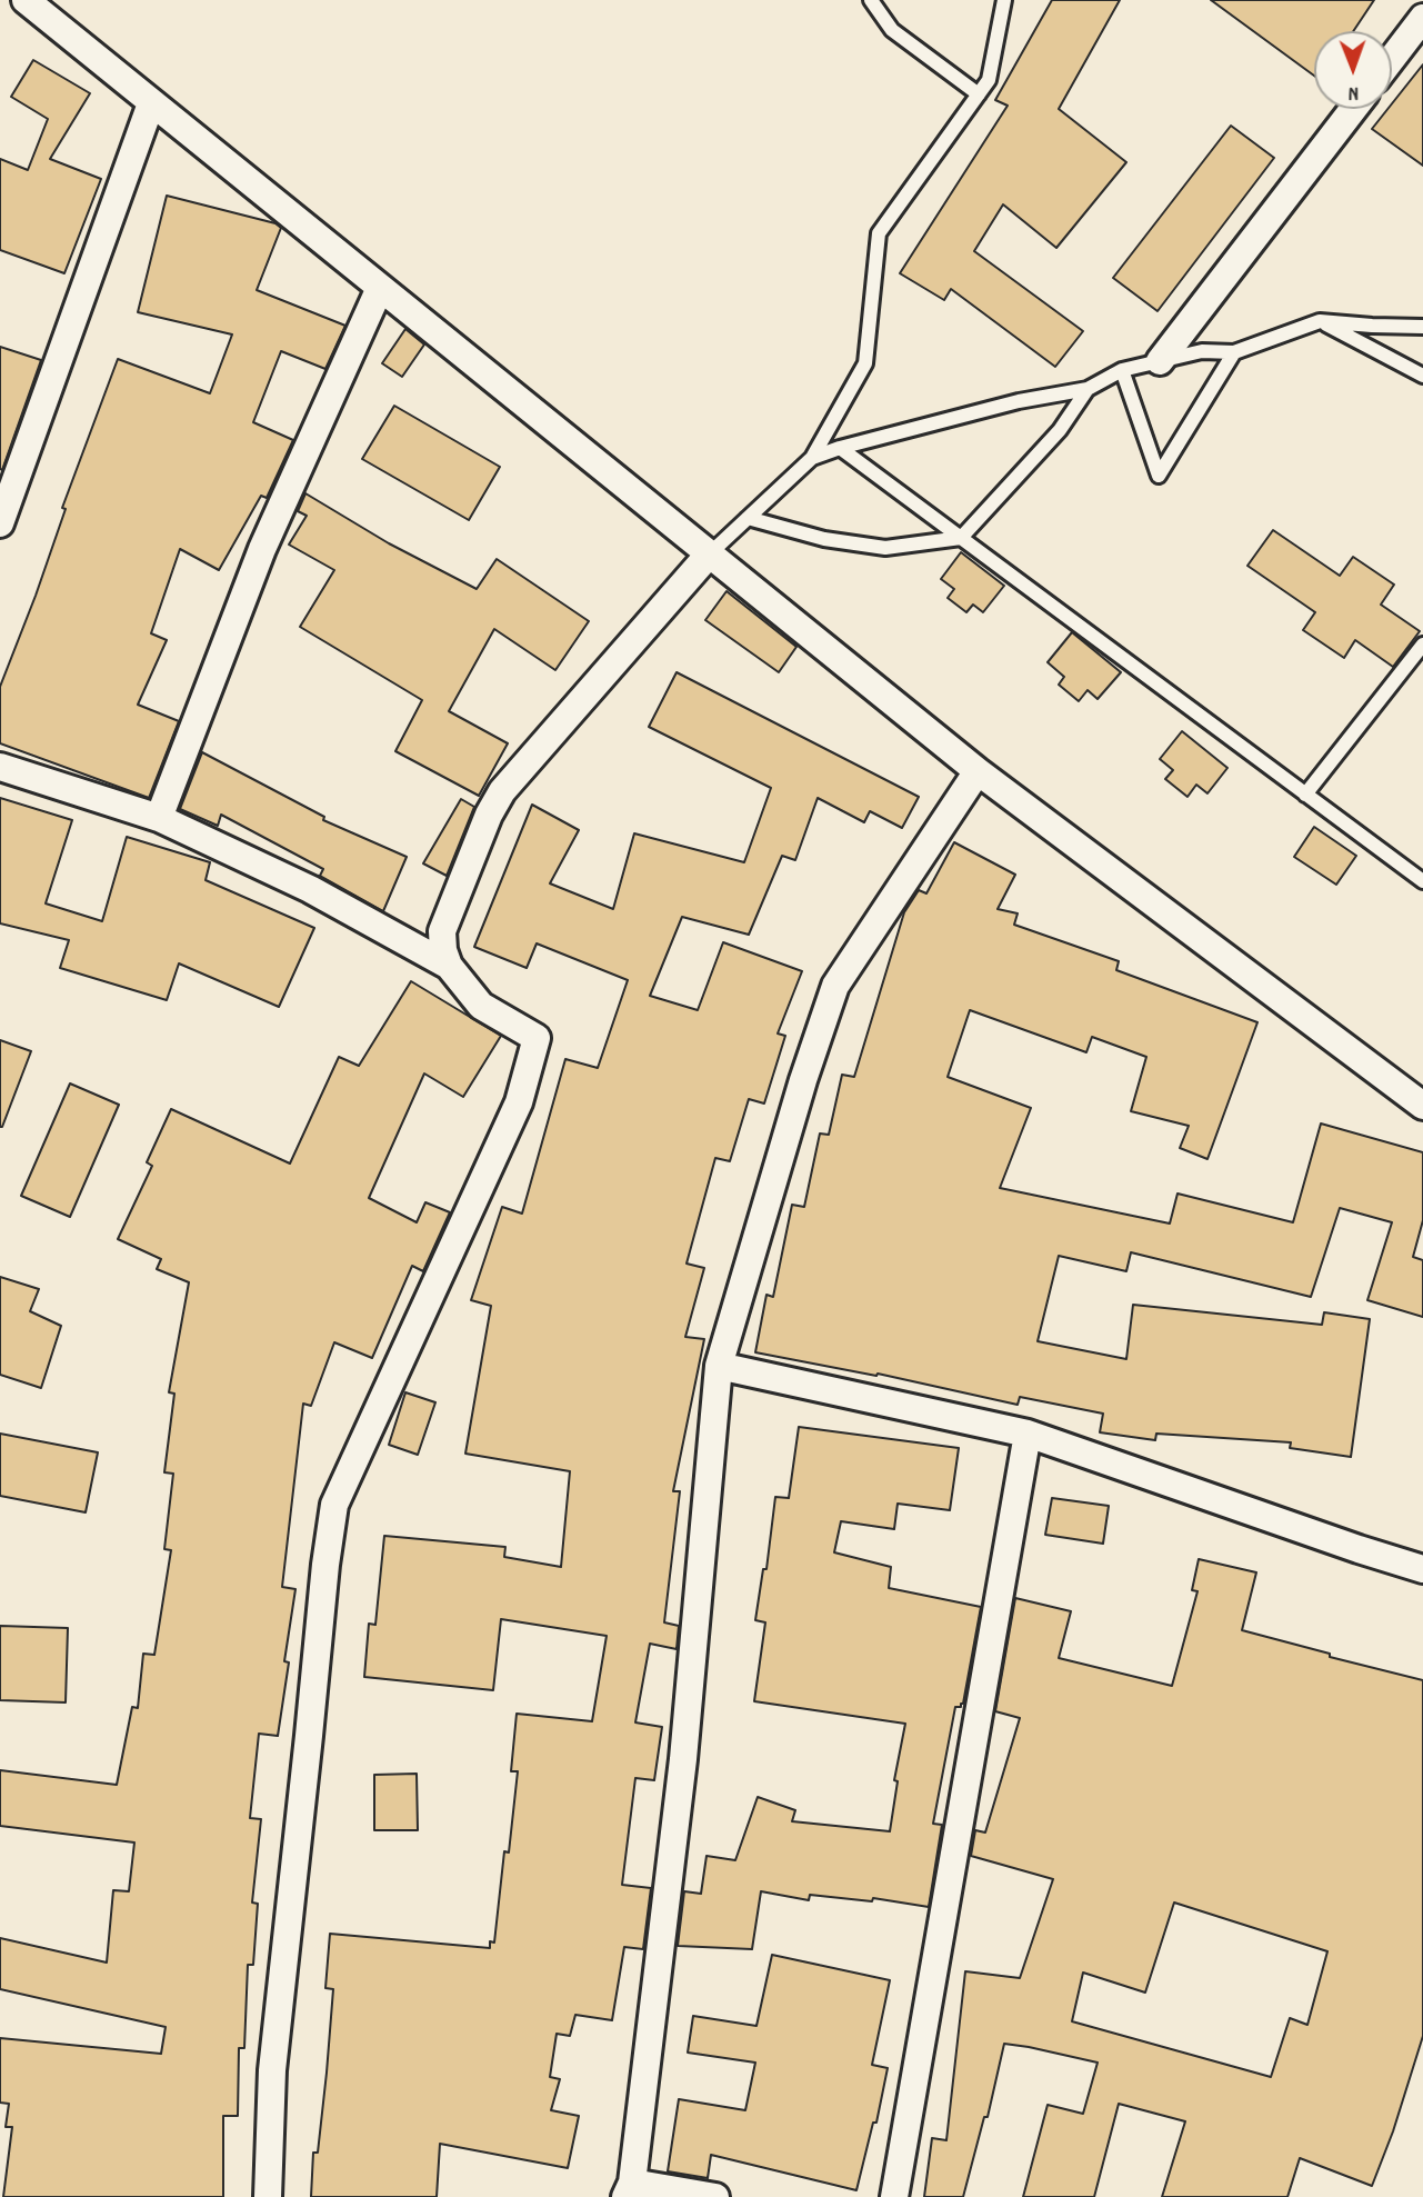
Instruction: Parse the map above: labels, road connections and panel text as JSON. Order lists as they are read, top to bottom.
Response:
{
  "north": "bottom"
}
